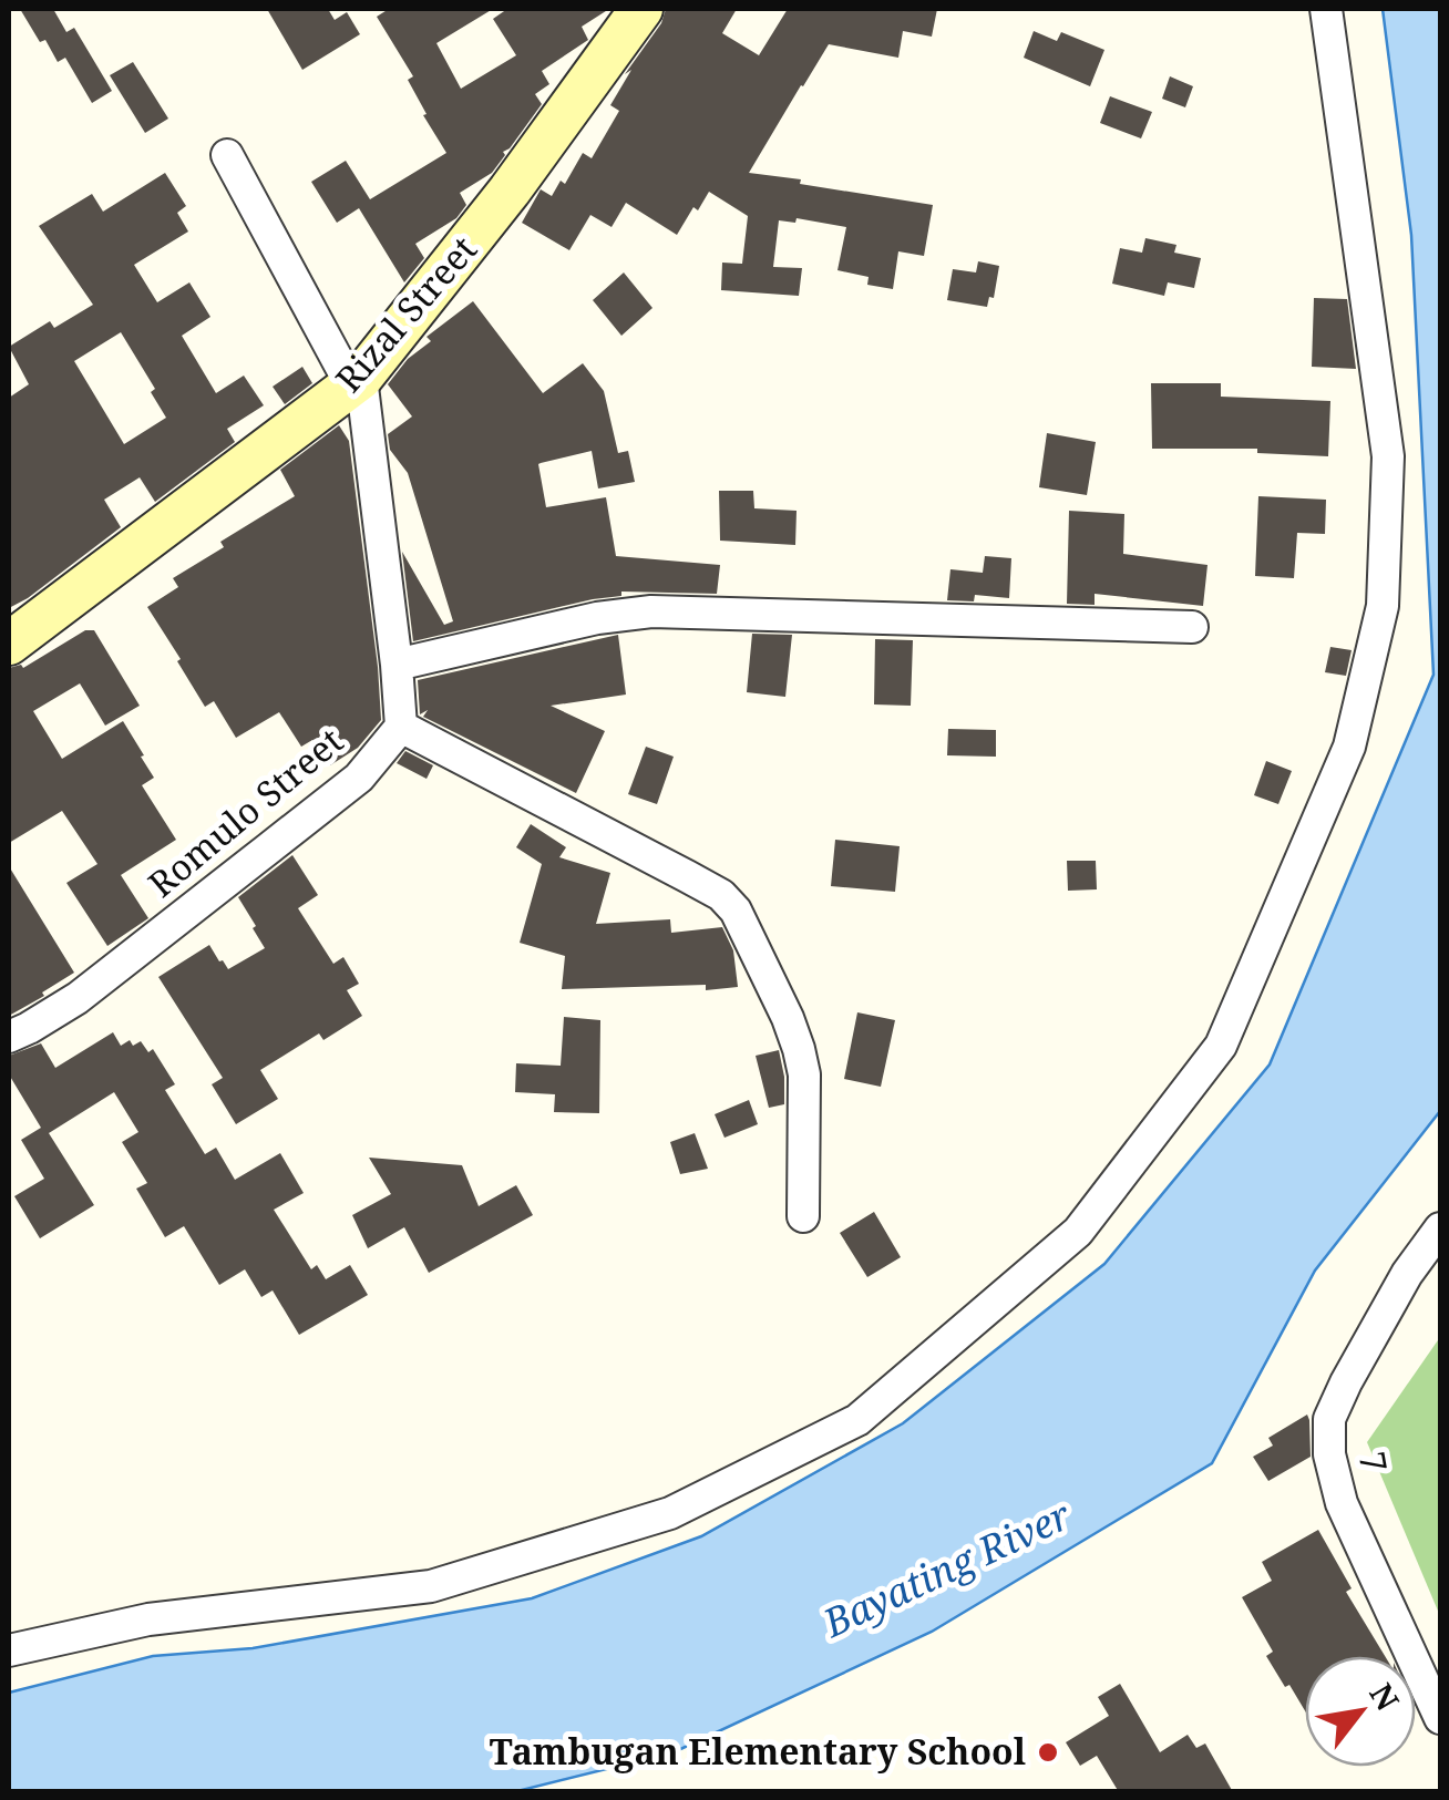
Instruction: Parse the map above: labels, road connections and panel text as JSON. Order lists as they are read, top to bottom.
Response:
{
  "streets": {
    "street": ["Rizal Street", "Romulo Street", "7"]
  },
  "water": ["Bayating River"],
  "places": ["Tambugan Elementary School"],
  "north": "top right"
}
